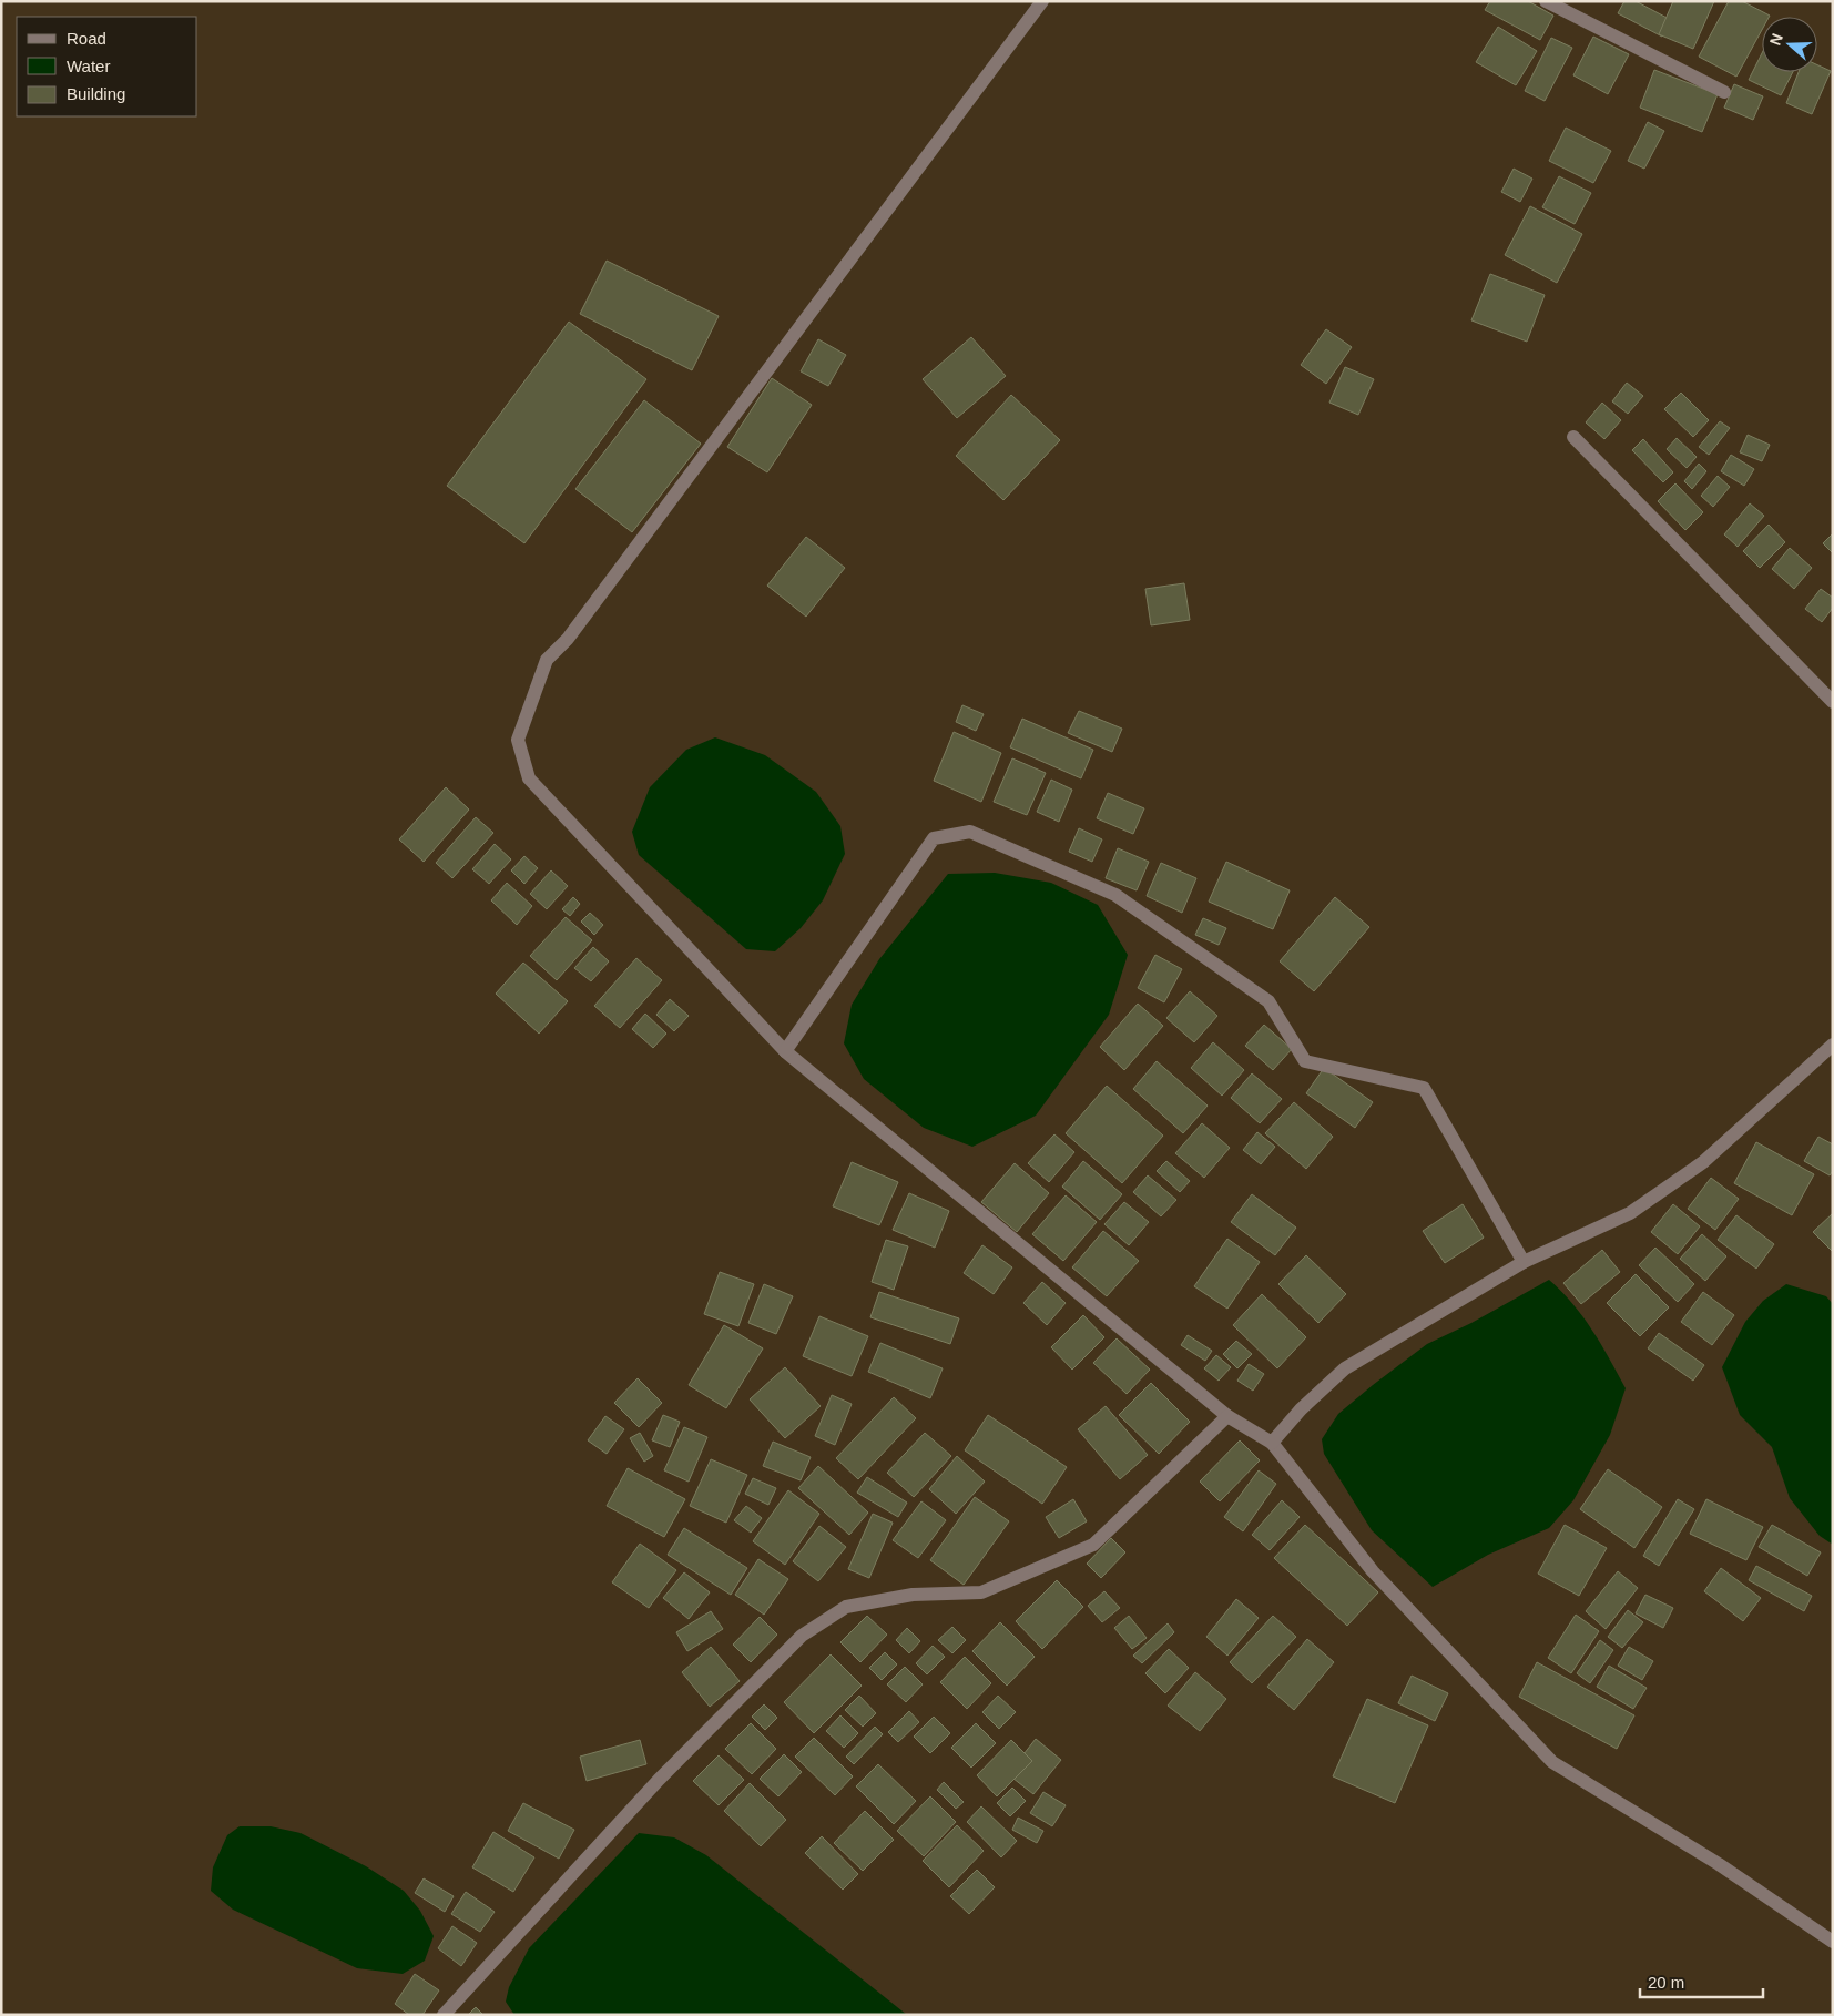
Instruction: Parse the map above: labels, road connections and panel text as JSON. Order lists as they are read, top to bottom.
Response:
{
  "legend": ["Road", "Water", "Building"],
  "scale_bar": "20 m",
  "north": "left"
}
